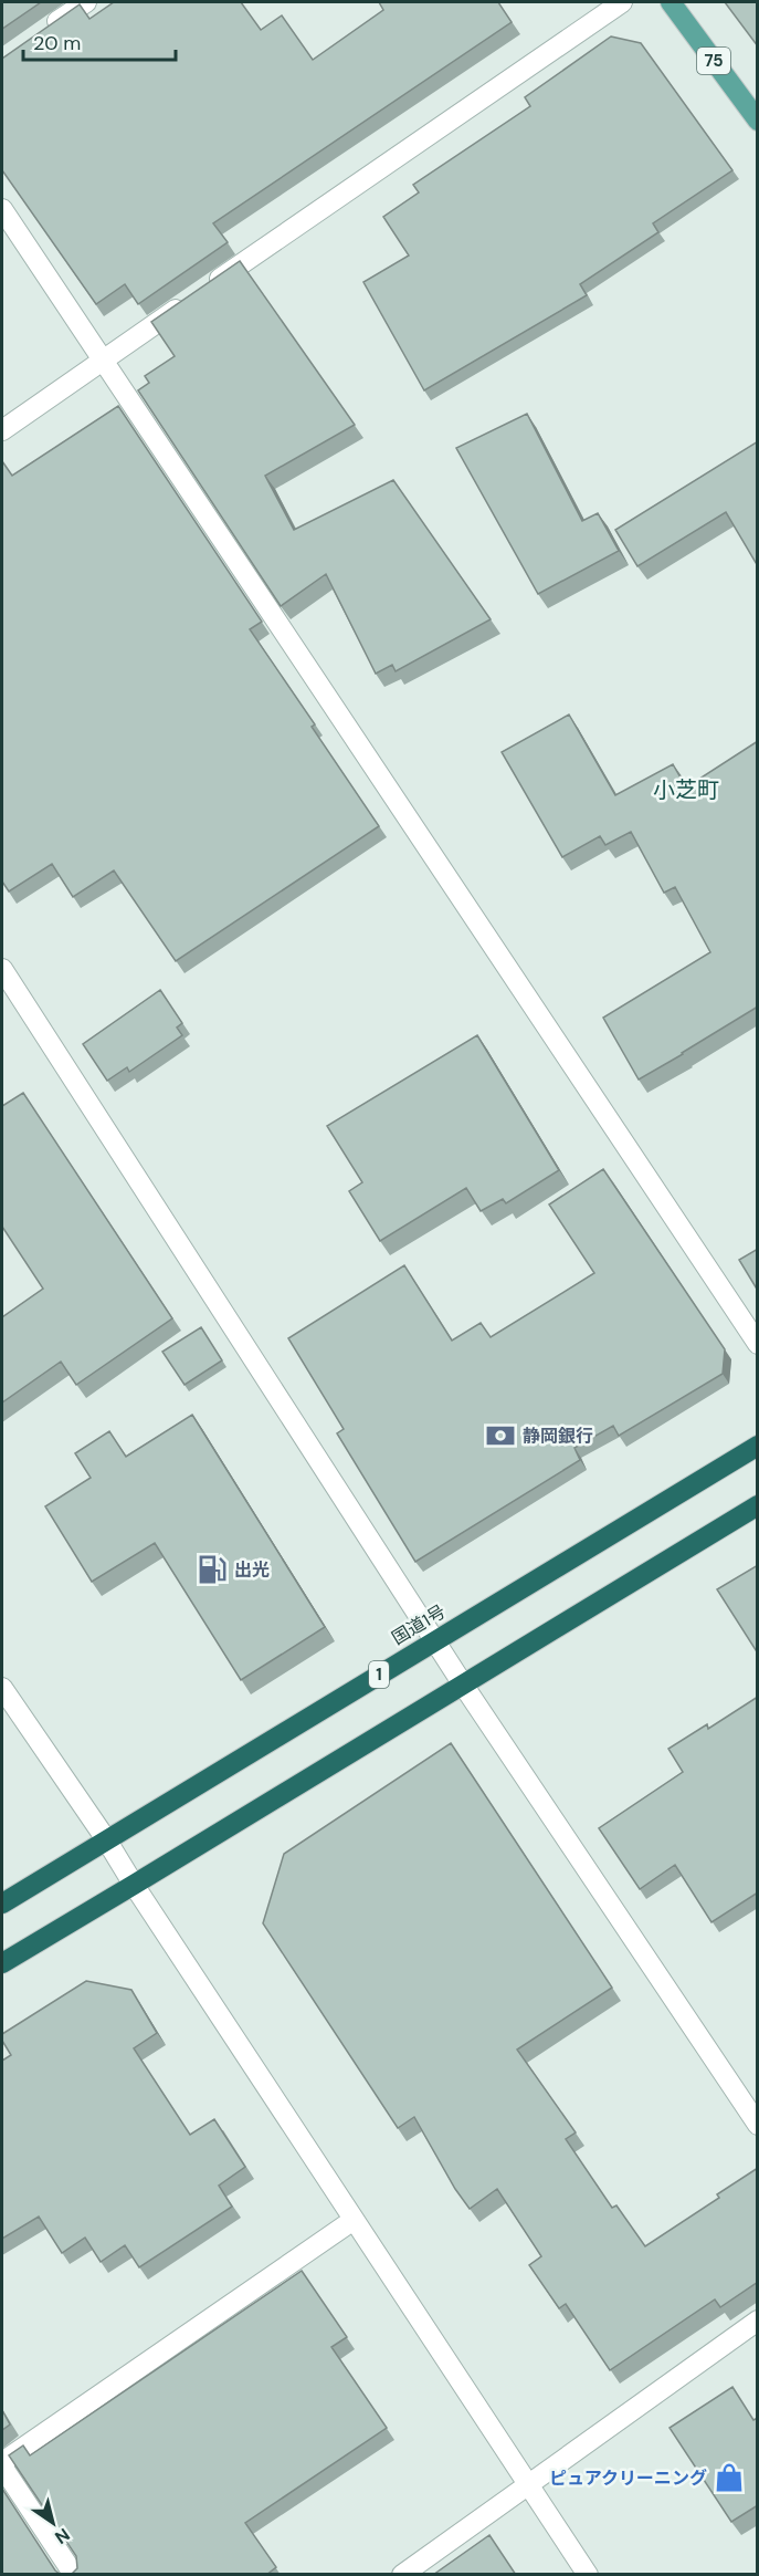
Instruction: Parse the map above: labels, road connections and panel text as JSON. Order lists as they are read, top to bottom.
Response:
{
  "streets": {
    "highway": ["国道1号", "1"],
    "main road": ["75"]
  },
  "districts": ["小芝町"],
  "places": {
    "bank": ["静岡銀行"],
    "fuel station": ["出光"],
    "shop": ["ピュアクリーニング"]
  },
  "scale_bar": "20 m",
  "north": "bottom right"
}
